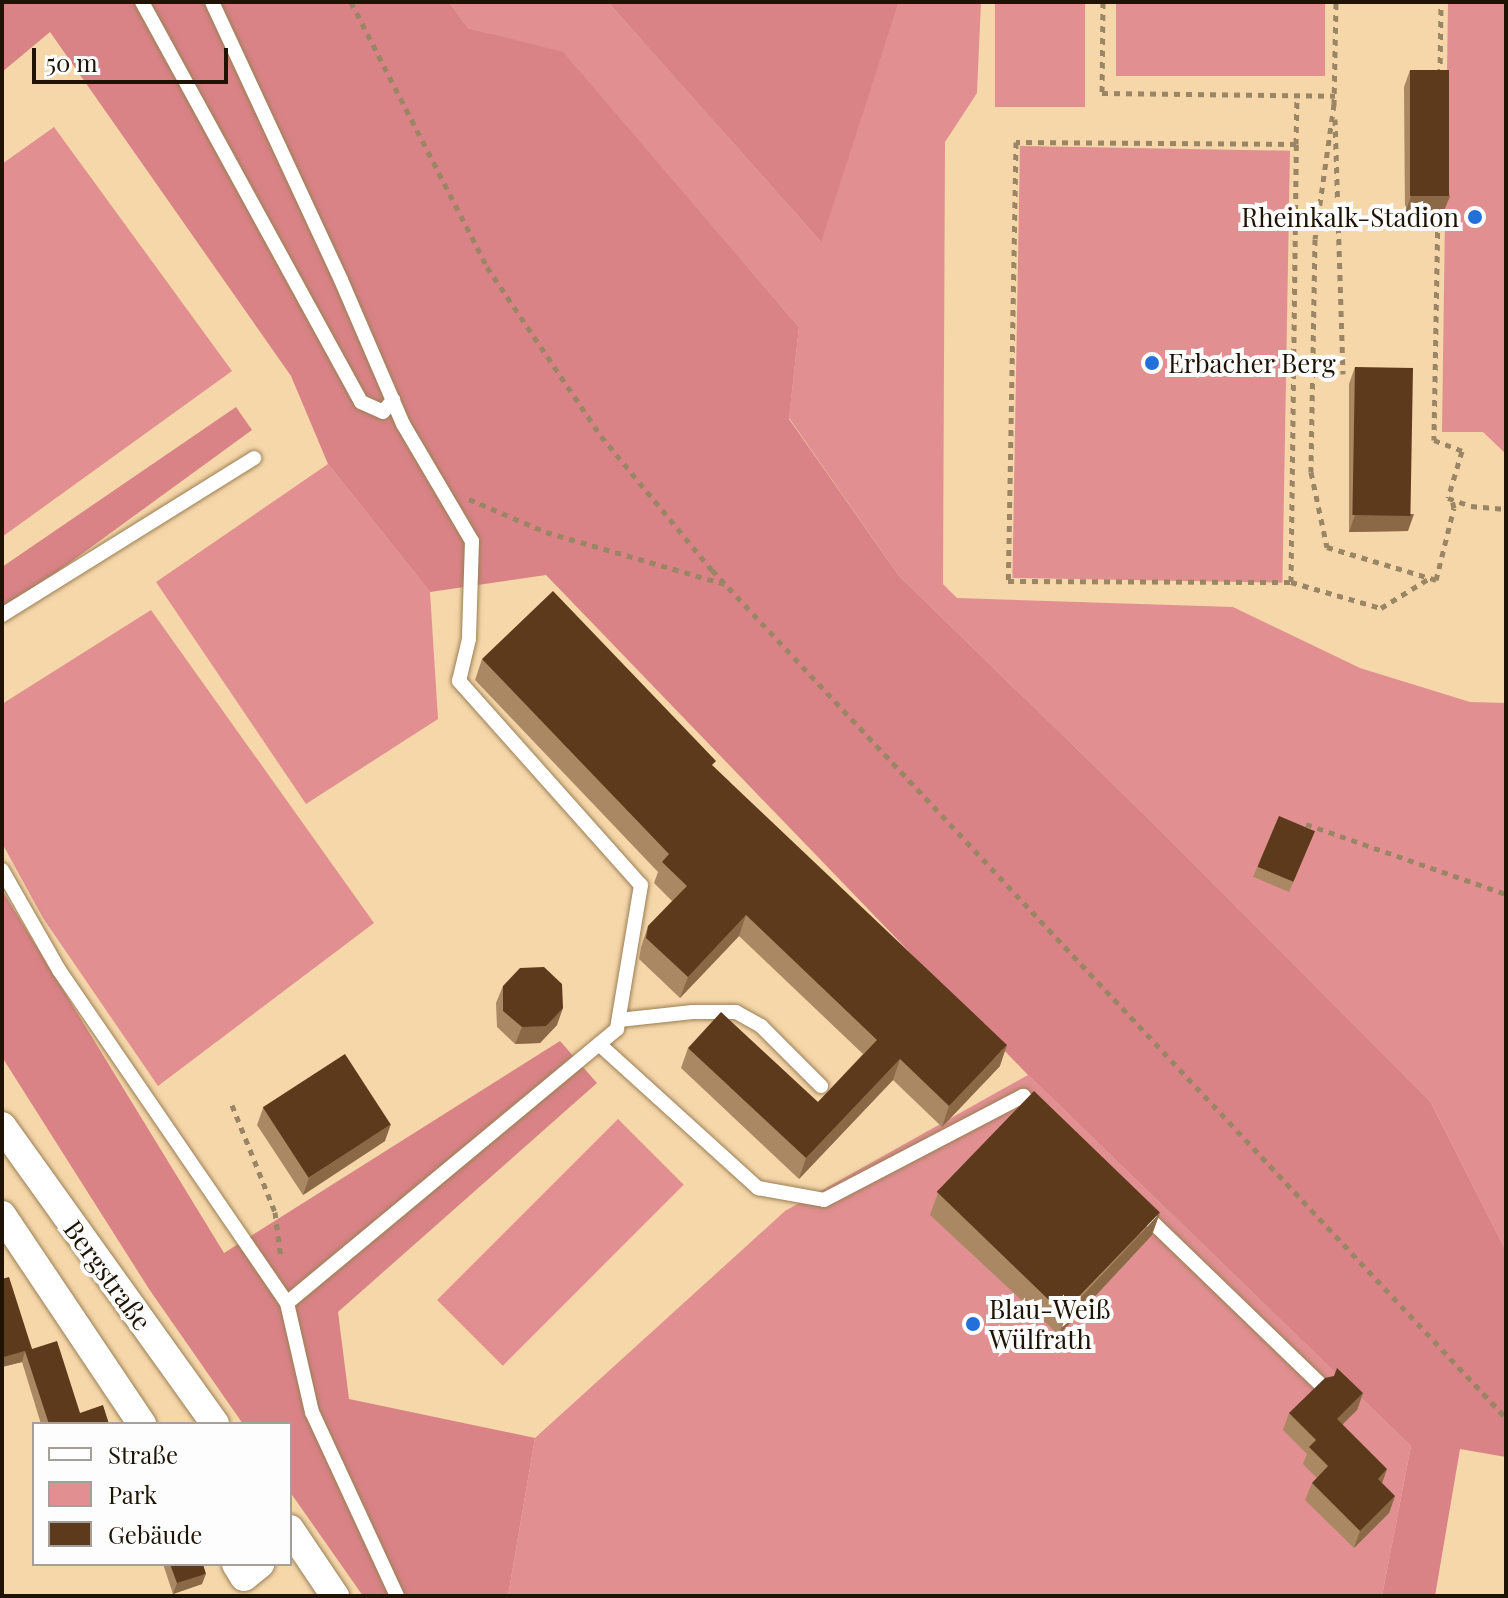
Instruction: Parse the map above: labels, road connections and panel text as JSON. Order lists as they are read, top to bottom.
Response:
{
  "streets": {
    "street": ["Bergstraße"]
  },
  "places": ["Rheinkalk-Stadion", "Erbacher Berg", "Blau-Weiß Wülfrath"],
  "legend": ["Straße", "Park", "Gebäude"],
  "scale_bar": "50 m"
}
